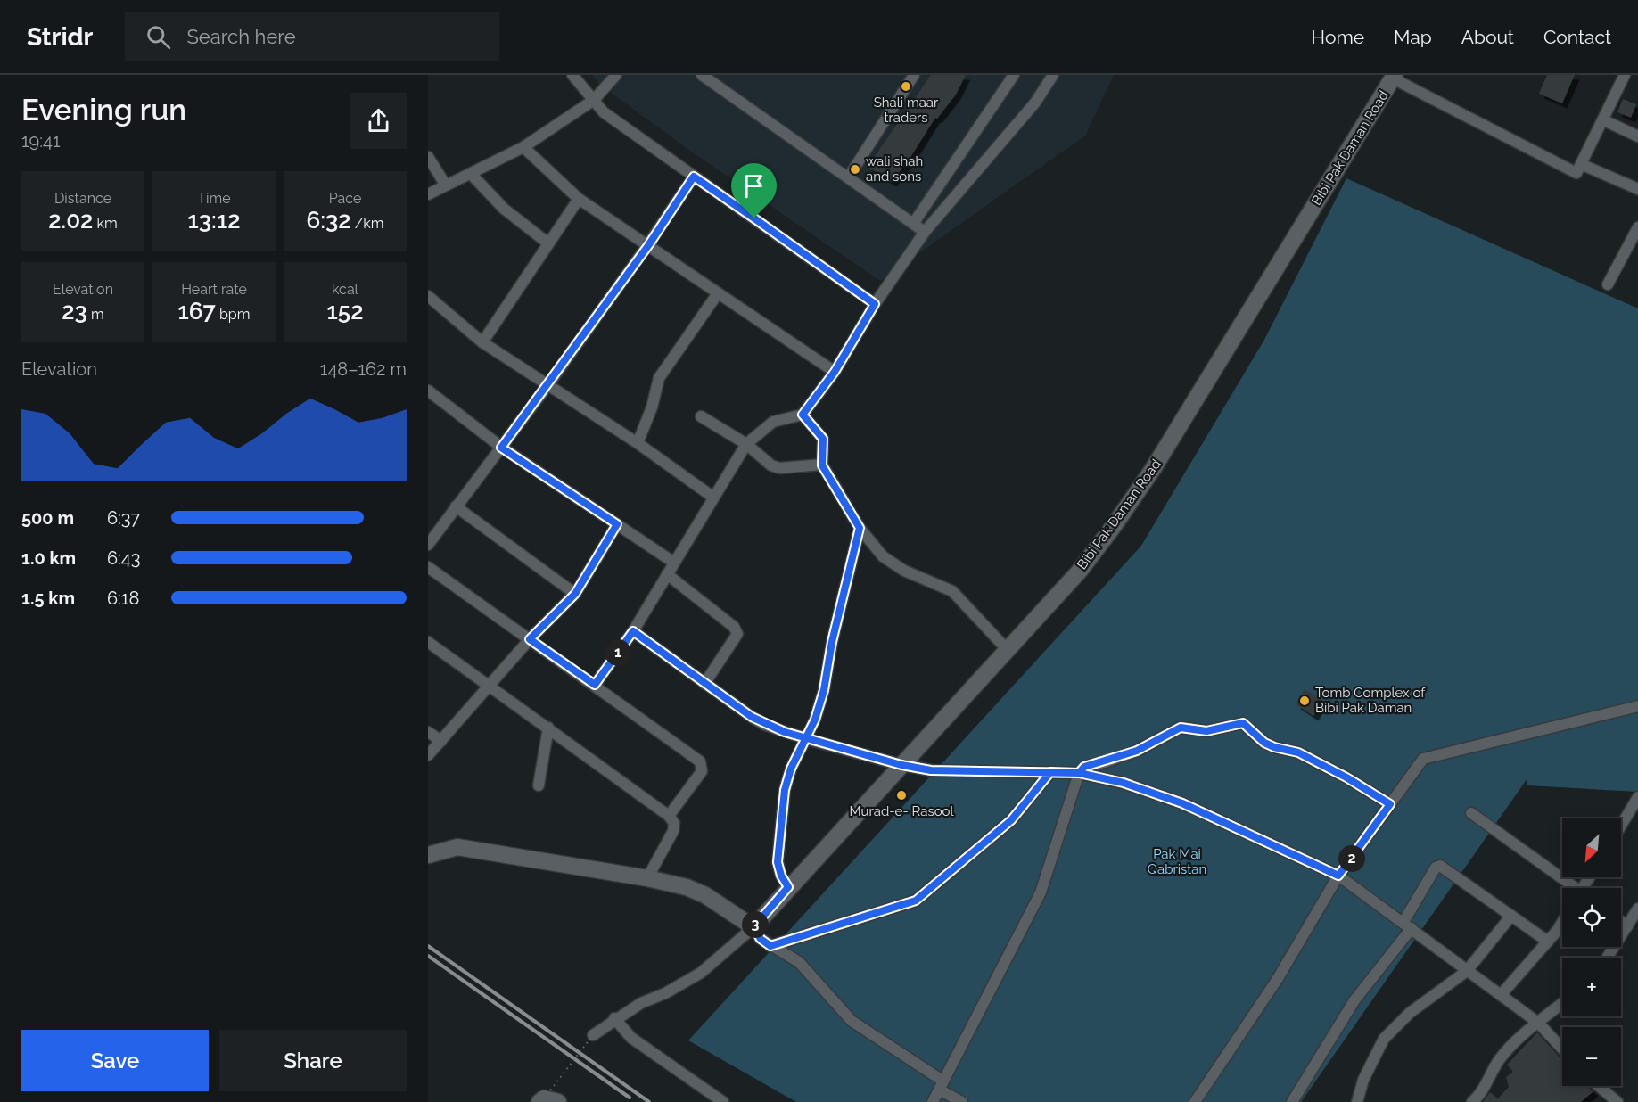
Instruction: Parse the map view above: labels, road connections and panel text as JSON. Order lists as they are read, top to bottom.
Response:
{
  "streets": {
    "street": ["Bibi Pak Daman Road"]
  },
  "parks": ["Pak Mai Qabristan"],
  "places": [
    "Shali maar traders",
    "wali shah and sons",
    "Tomb Complex of Bibi Pak Daman",
    "Murad-e- Rasool"
  ],
  "north": "bottom left",
  "page": {
    "header": "Stridr",
    "search": "Search here",
    "nav": [
      "Home",
      "Map",
      "About",
      "Contact"
    ],
    "heading": ["Evening run", "19:41"],
    "stats": [
      ["Distance", "2.02 km"],
      ["Time", "13:12"],
      ["Pace", "6:32 /km"],
      ["Elevation", "23 m"],
      ["Heart rate", "167 bpm"],
      ["kcal", "152"]
    ],
    "chart": ["Elevation", "148–162 m"],
    "list": [
      {
        "name": "500 m",
        "note": "6:37"
      },
      {
        "name": "1.0 km",
        "note": "6:43"
      },
      {
        "name": "1.5 km",
        "note": "6:18"
      }
    ],
    "pins": ["1", "2", "3"],
    "map_buttons": ["+", "−"],
    "buttons": ["Save", "Share"]
  }
}
